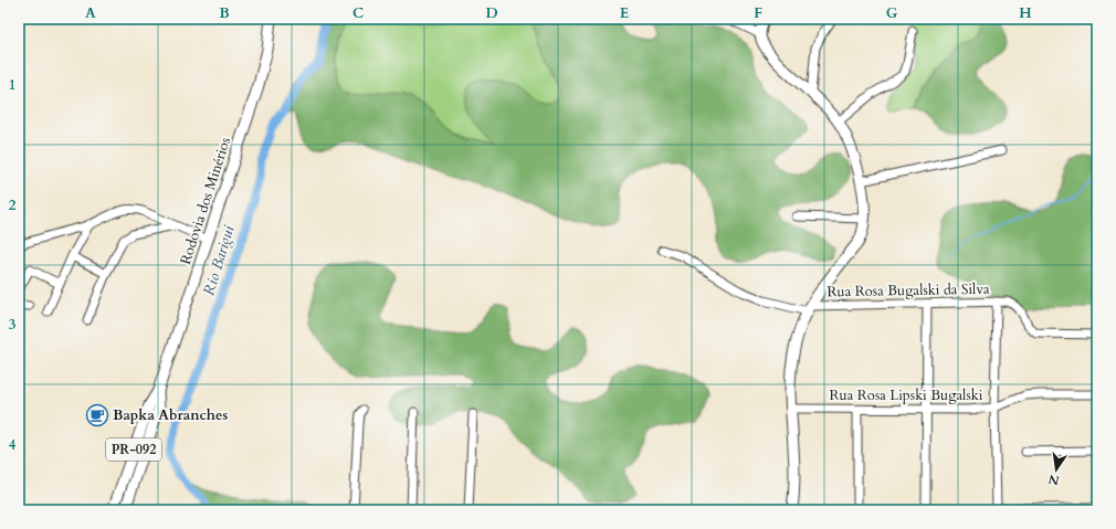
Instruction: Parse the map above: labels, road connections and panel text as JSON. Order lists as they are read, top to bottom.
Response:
{
  "streets": {
    "main road": ["Rodovia dos Minérios", "PR-092"],
    "street": ["Rua Rosa Bugalski da Silva", "Rua Rosa Lipski Bugalski"]
  },
  "water": ["Rio Barigui"],
  "places": {
    "cafe": ["Bapka Abranches"]
  },
  "north": "bottom",
  "grid": {
    "columns": [
      "A",
      "B",
      "C",
      "D",
      "E",
      "F",
      "G",
      "H"
    ],
    "rows": [
      "1",
      "2",
      "3",
      "4"
    ]
  }
}
